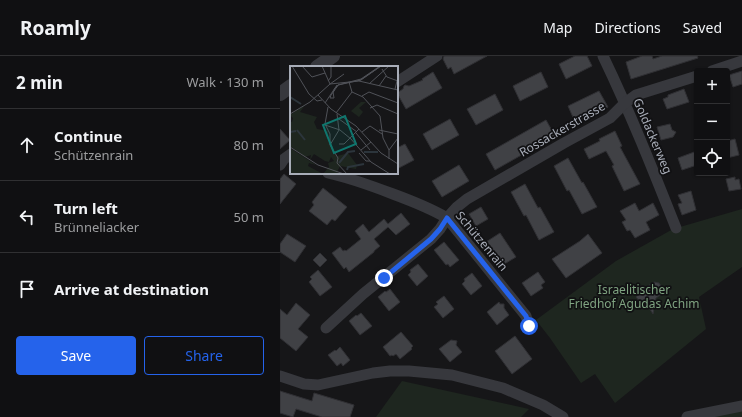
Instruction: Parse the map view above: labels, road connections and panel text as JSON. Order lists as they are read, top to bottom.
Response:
{
  "streets": {
    "street": ["Rossackerstrasse", "Goldackerweg", "Schützenrain"]
  },
  "crossings": [
    ["Rossackerstrasse", "Goldackerweg"],
    ["Rossackerstrasse", "Schützenrain"]
  ],
  "parks": ["Israelitischer Friedhof Agudas Achim"],
  "page": {
    "header": "Roamly",
    "nav": ["Map", "Directions", "Saved"],
    "heading": ["2 min", "Walk · 130 m"],
    "map_buttons": ["+", "−"],
    "list": [
      ["Continue", "Schützenrain", "80 m"],
      ["Turn left", "Brünneliacker", "50 m"],
      "Arrive at destination"
    ],
    "buttons": ["Save", "Share"]
  }
}
